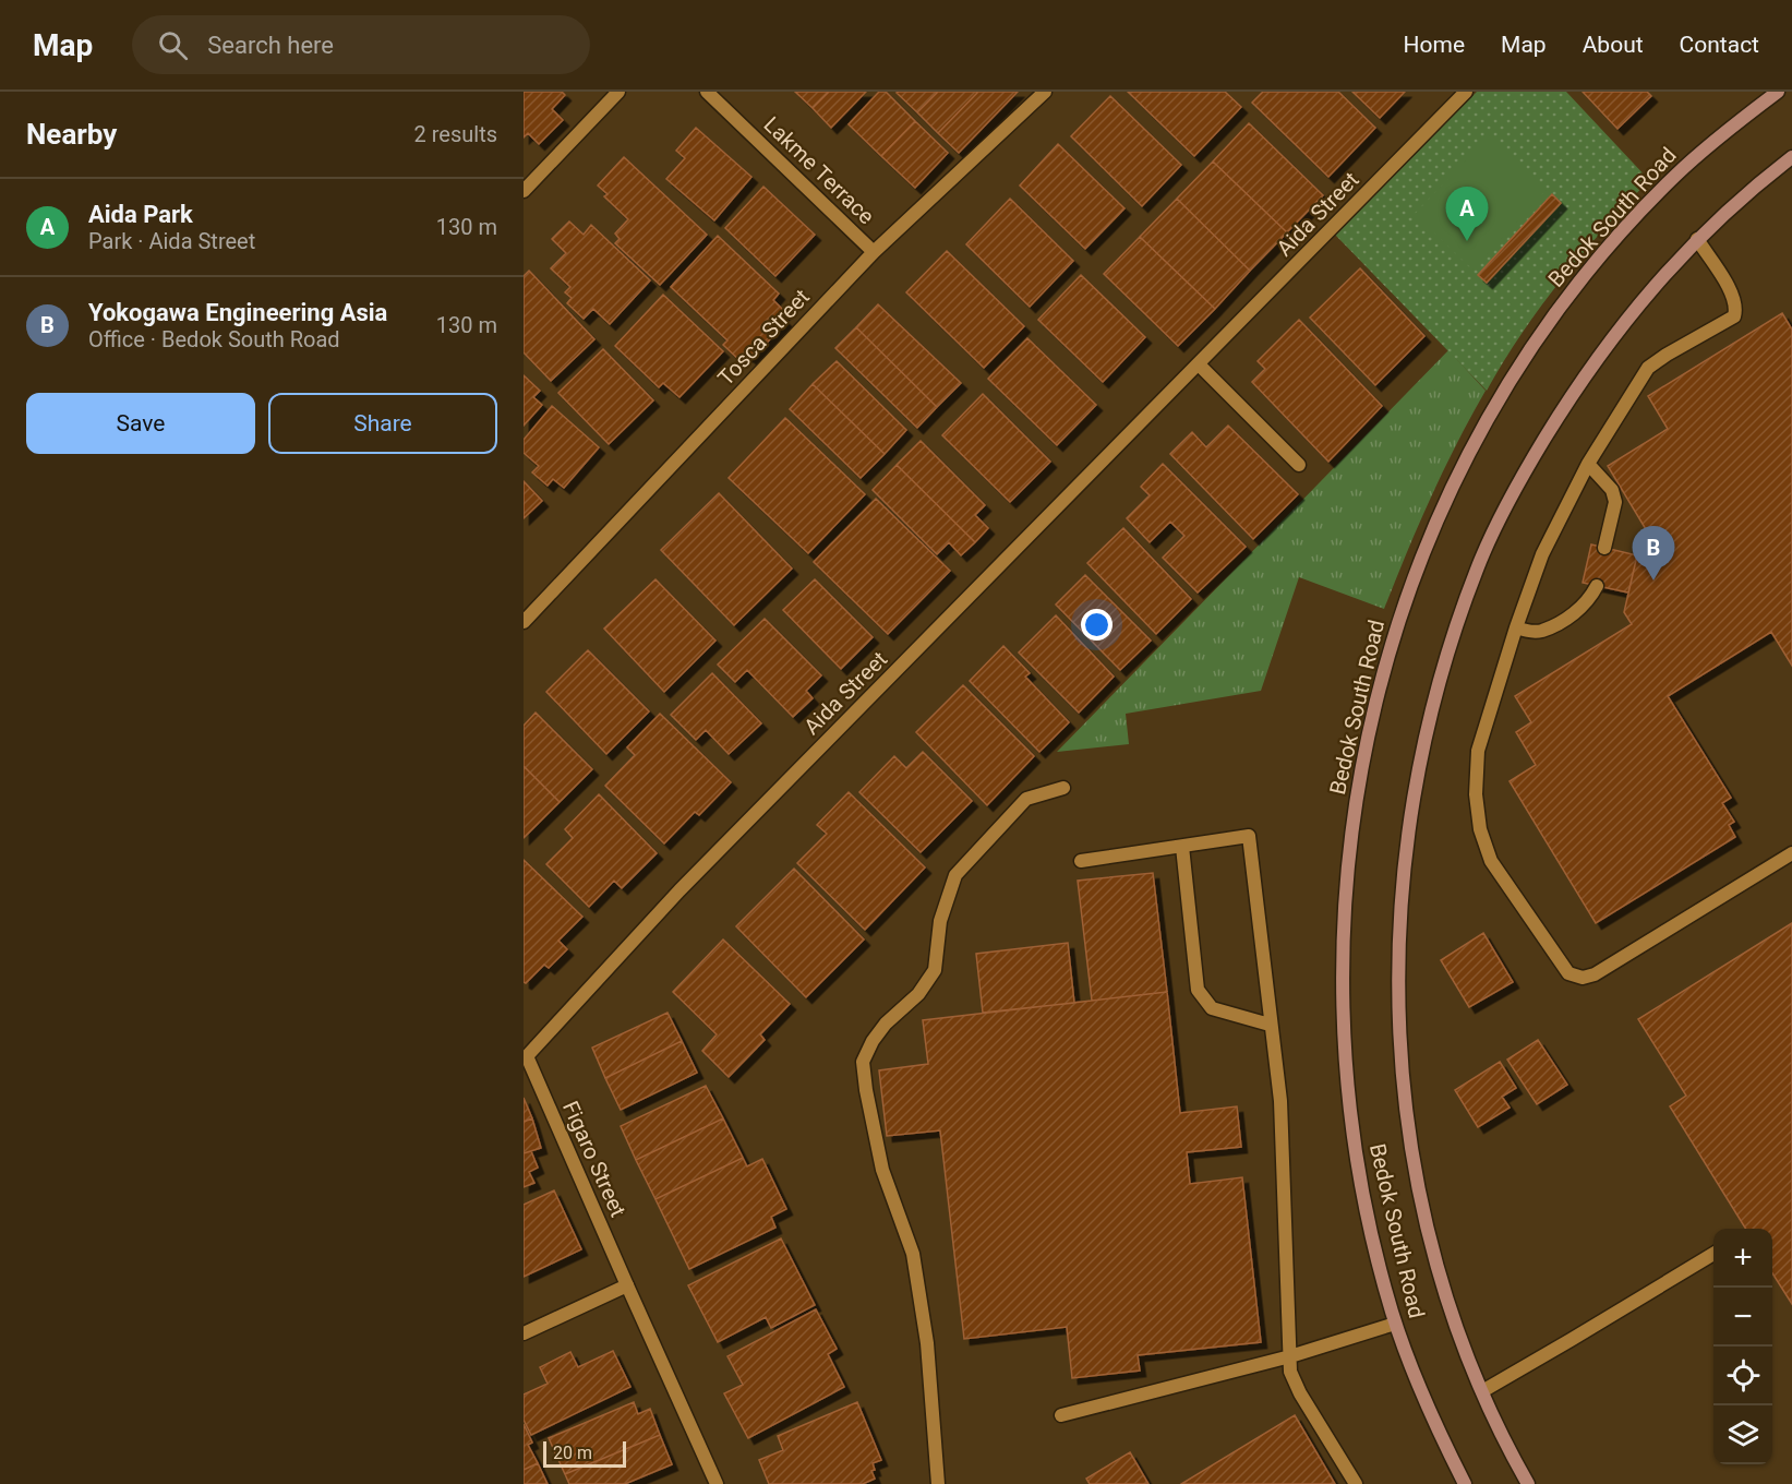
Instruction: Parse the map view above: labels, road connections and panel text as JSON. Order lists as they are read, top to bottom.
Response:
{
  "streets": {
    "main road": ["Bedok South Road"],
    "street": [
      "Lakme Terrace",
      "Aida Street",
      "Tosca Street",
      "Figaro Street"
    ]
  },
  "crossings": [
    ["Lakme Terrace", "Tosca Street"],
    ["Aida Street", "Figaro Street"]
  ],
  "scale_bar": "20 m",
  "page": {
    "header": "Map",
    "search": "Search here",
    "nav": [
      "Home",
      "Map",
      "About",
      "Contact"
    ],
    "heading": ["Nearby", "2 results"],
    "list": [
      {
        "mark": "A",
        "name": "Aida Park",
        "note": "Park · Aida Street",
        "value": "130 m"
      },
      {
        "mark": "B",
        "name": "Yokogawa Engineering Asia",
        "note": "Office · Bedok South Road",
        "value": "130 m"
      }
    ],
    "pins": ["A", "B"],
    "buttons": ["Save", "Share"],
    "map_buttons": ["+", "−"],
    "scale": "20 m"
  }
}
